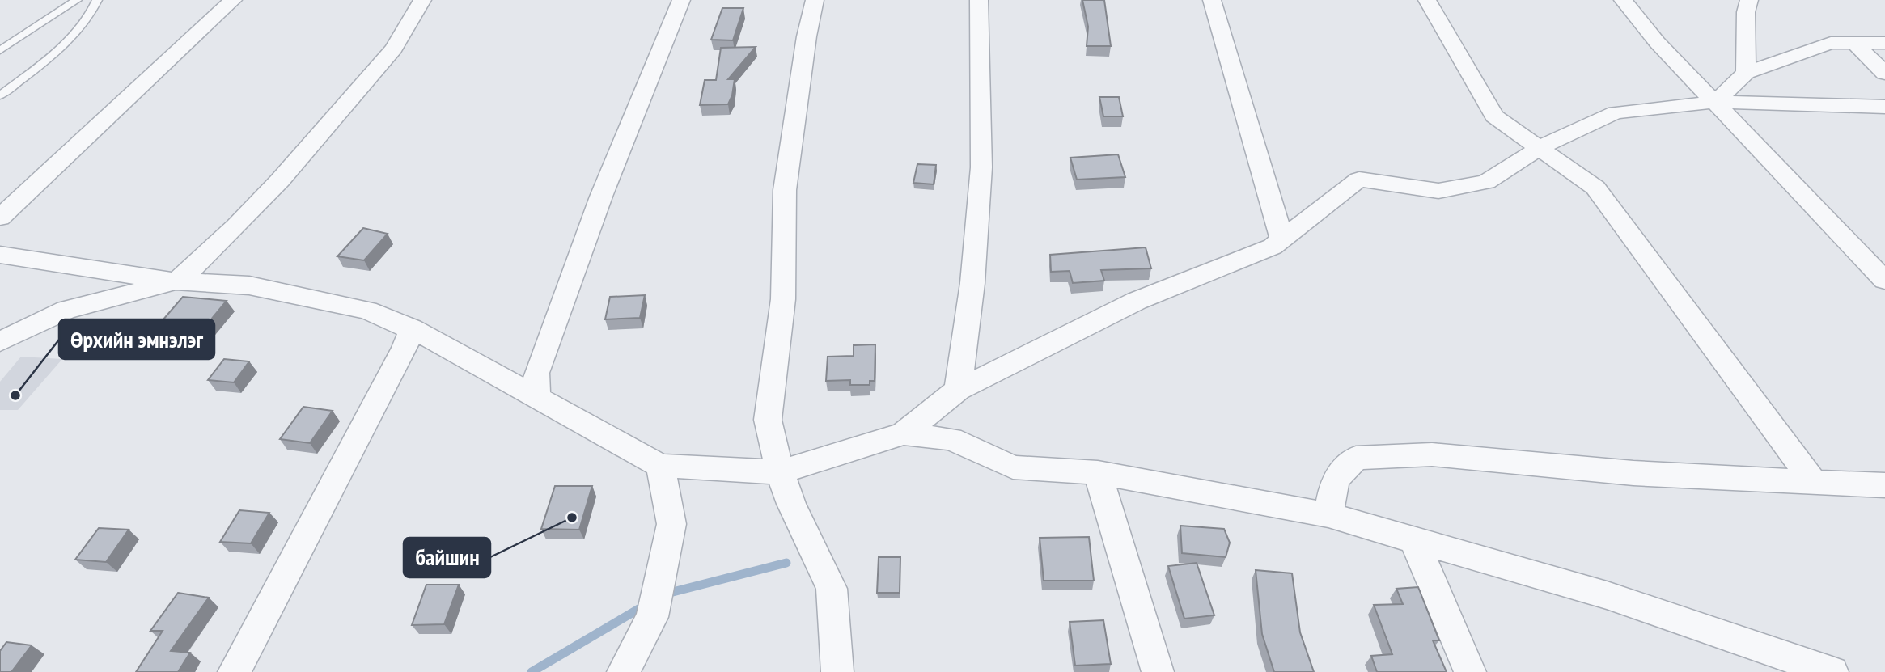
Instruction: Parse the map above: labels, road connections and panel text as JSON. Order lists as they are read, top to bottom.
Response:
{
  "places": ["Өрхийн эмнэлэг", "байшин"]
}
